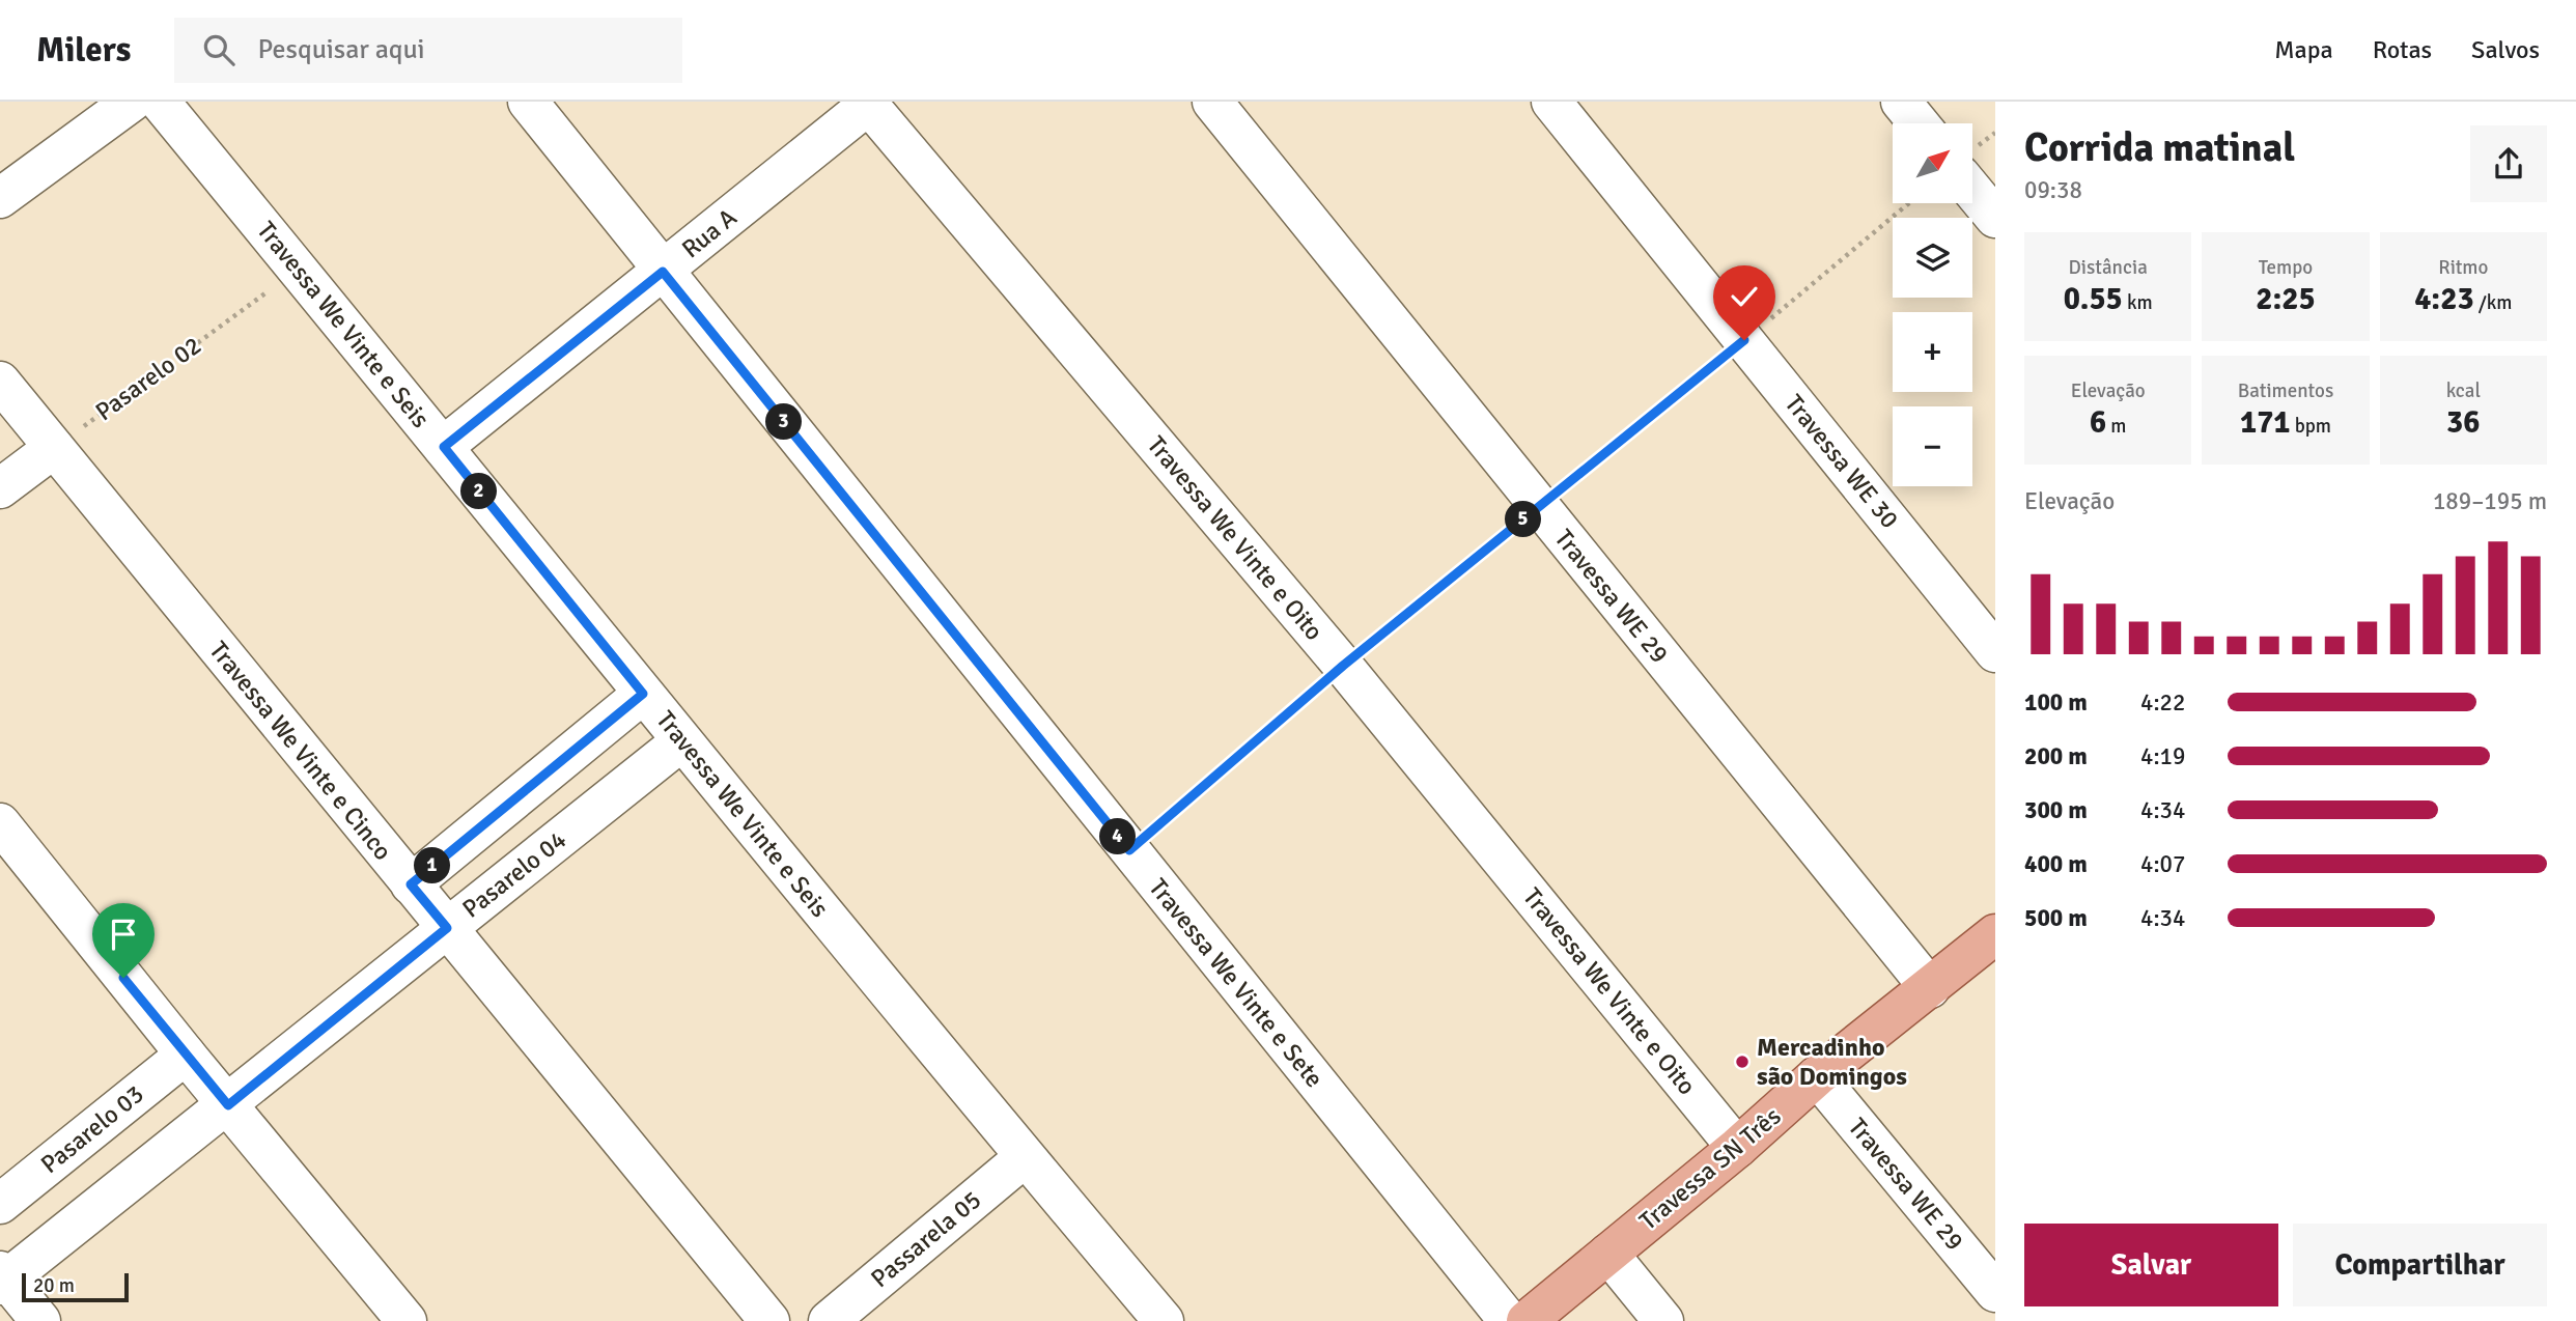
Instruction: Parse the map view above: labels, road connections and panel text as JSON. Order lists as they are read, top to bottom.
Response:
{
  "streets": {
    "main road": ["Travessa SN Três"],
    "street": [
      "Rua A",
      "Travessa We Vinte e Seis",
      "Travessa WE 30",
      "Travessa We Vinte e Oito",
      "Travessa WE 29",
      "Travessa We Vinte e Cinco",
      "Pasarelo 04",
      "Travessa We Vinte e Sete",
      "Pasarelo 03",
      "Passarela 05"
    ],
    "path": ["Pasarelo 02"]
  },
  "crossings": [
    ["Rua A", "Travessa We Vinte e Seis"],
    ["Rua A", "Travessa We Vinte e Oito"],
    ["Rua A", "Travessa We Vinte e Sete"],
    ["Travessa We Vinte e Seis", "Pasarelo 02"],
    ["Travessa We Vinte e Seis", "Pasarelo 04"],
    ["Travessa We Vinte e Seis", "Passarela 05"],
    ["Pasarelo 02", "Travessa We Vinte e Cinco"],
    ["Travessa We Vinte e Oito", "Travessa SN Três"],
    ["Travessa WE 29", "Travessa SN Três"],
    ["Travessa We Vinte e Cinco", "Pasarelo 04"]
  ],
  "places": ["Mercadinho são Domingos"],
  "scale_bar": "20 m",
  "north": "top right",
  "page": {
    "header": "Milers",
    "search": "Pesquisar aqui",
    "nav": ["Mapa", "Rotas", "Salvos"],
    "heading": ["Corrida matinal", "09:38"],
    "map_buttons": ["+", "−"],
    "stats": [
      ["Distância", "0.55 km"],
      ["Tempo", "2:25"],
      ["Ritmo", "4:23 /km"],
      ["Elevação", "6 m"],
      ["Batimentos", "171 bpm"],
      ["kcal", "36"]
    ],
    "pins": [
      "3",
      "2",
      "5",
      "4",
      "1"
    ],
    "chart": ["Elevação", "189–195 m"],
    "list": [
      {
        "name": "100 m",
        "note": "4:22"
      },
      {
        "name": "200 m",
        "note": "4:19"
      },
      {
        "name": "300 m",
        "note": "4:34"
      },
      {
        "name": "400 m",
        "note": "4:07"
      },
      {
        "name": "500 m",
        "note": "4:34"
      }
    ],
    "buttons": ["Salvar", "Compartilhar"],
    "scale": "20 m"
  }
}
